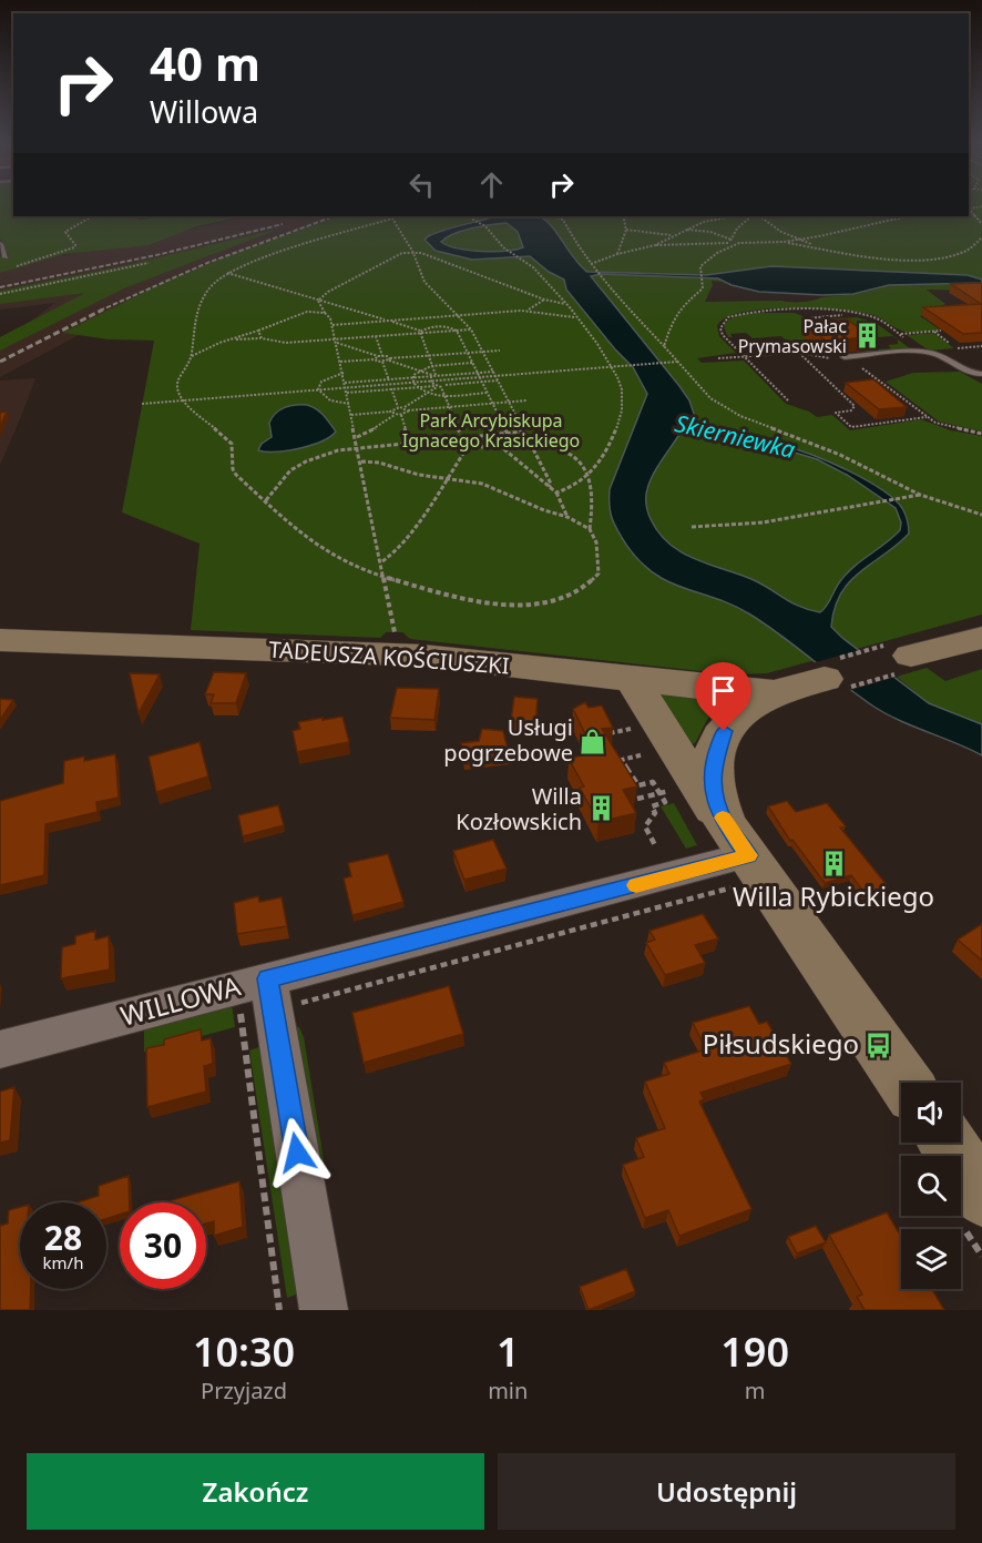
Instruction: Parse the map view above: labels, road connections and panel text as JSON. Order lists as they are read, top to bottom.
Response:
{
  "streets": {
    "street": ["TADEUSZA KOŚCIUSZKI", "WILLOWA"]
  },
  "water": ["Skierniewka"],
  "parks": ["Park Arcybiskupa Ignacego Krasickiego"],
  "places": {
    "building": ["Pałac Prymasowski", "Willa Kozłowskich", "Willa Rybickiego"],
    "shop": ["Usługi pogrzebowe"],
    "bus stop": ["Piłsudskiego"]
  },
  "page": {
    "turn": ["40 m", "Willowa"],
    "speed": "28 km/h",
    "limit": "30",
    "eta": [
      "10:30",
      "Przyjazd",
      "1",
      "min",
      "190",
      "m"
    ],
    "buttons": ["Zakończ", "Udostępnij"]
  }
}
